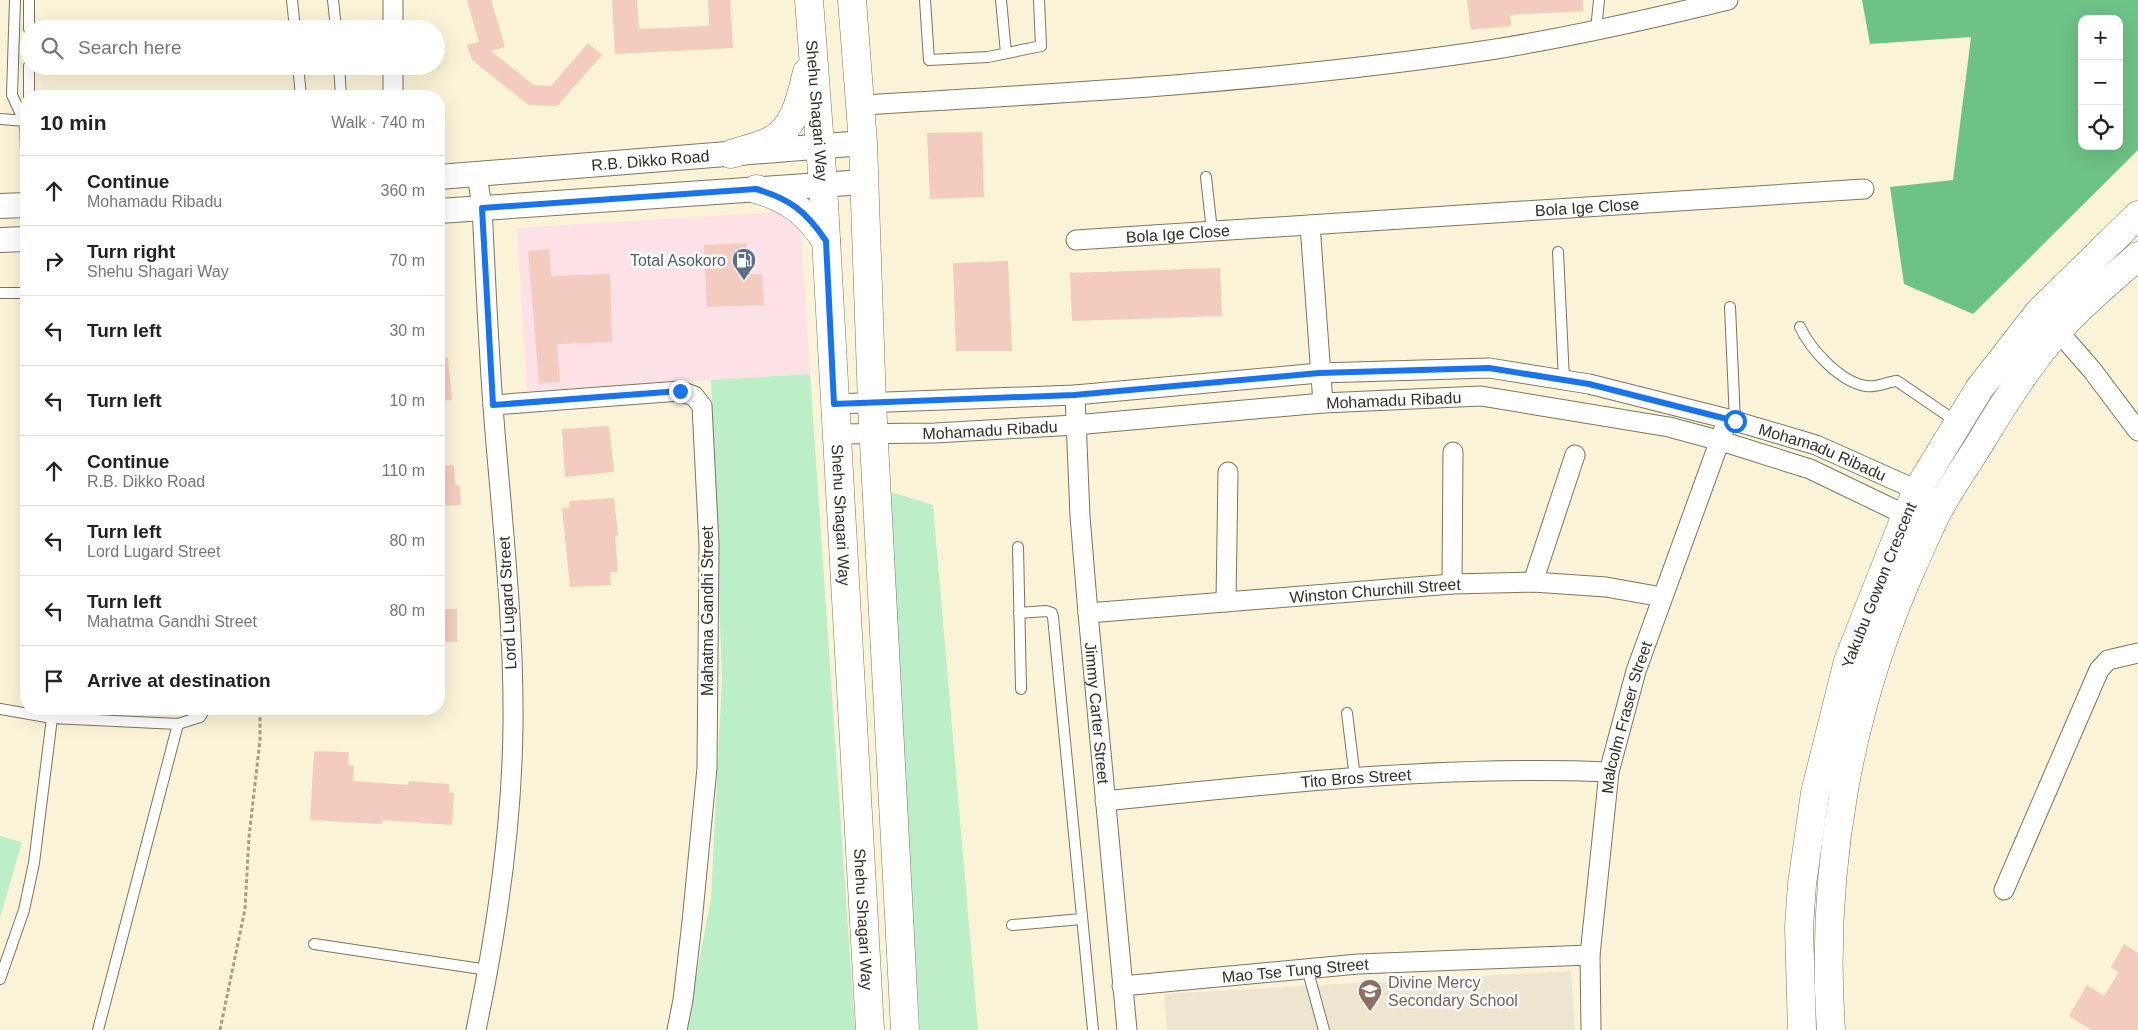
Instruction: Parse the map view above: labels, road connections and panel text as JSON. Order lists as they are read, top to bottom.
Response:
{
  "streets": {
    "main road": ["Shehu Shagari Way", "Yakubu Gowon Crescent"],
    "street": [
      "R.B. Dikko Road",
      "Bola Ige Close",
      "Mohamadu Ribadu",
      "Winston Churchill Street",
      "Lord Lugard Street",
      "Mahatma Gandhi Street",
      "Jimmy Carter Street",
      "Malcolm Fraser Street",
      "Tito Bros Street",
      "Mao Tse Tung Street"
    ]
  },
  "crossings": [
    ["Shehu Shagari Way", "R.B. Dikko Road"],
    ["Shehu Shagari Way", "Mohamadu Ribadu"],
    ["R.B. Dikko Road", "Lord Lugard Street"],
    ["Mohamadu Ribadu", "Yakubu Gowon Crescent"],
    ["Mohamadu Ribadu", "Jimmy Carter Street"],
    ["Mohamadu Ribadu", "Malcolm Fraser Street"],
    ["Winston Churchill Street", "Jimmy Carter Street"],
    ["Winston Churchill Street", "Malcolm Fraser Street"],
    ["Lord Lugard Street", "Mahatma Gandhi Street"],
    ["Jimmy Carter Street", "Tito Bros Street"],
    ["Jimmy Carter Street", "Mao Tse Tung Street"],
    ["Malcolm Fraser Street", "Tito Bros Street"],
    ["Malcolm Fraser Street", "Mao Tse Tung Street"]
  ],
  "places": {
    "fuel station": ["Total Asokoro"],
    "school or university": ["Divine Mercy Secondary School"]
  },
  "page": {
    "map_buttons": ["+", "−"],
    "search": "Search here",
    "heading": ["10 min", "Walk · 740 m"],
    "list": [
      ["Continue", "Mohamadu Ribadu", "360 m"],
      ["Turn right", "Shehu Shagari Way", "70 m"],
      ["Turn left", "30 m"],
      ["Turn left", "10 m"],
      ["Continue", "R.B. Dikko Road", "110 m"],
      ["Turn left", "Lord Lugard Street", "80 m"],
      ["Turn left", "Mahatma Gandhi Street", "80 m"],
      "Arrive at destination"
    ]
  }
}
